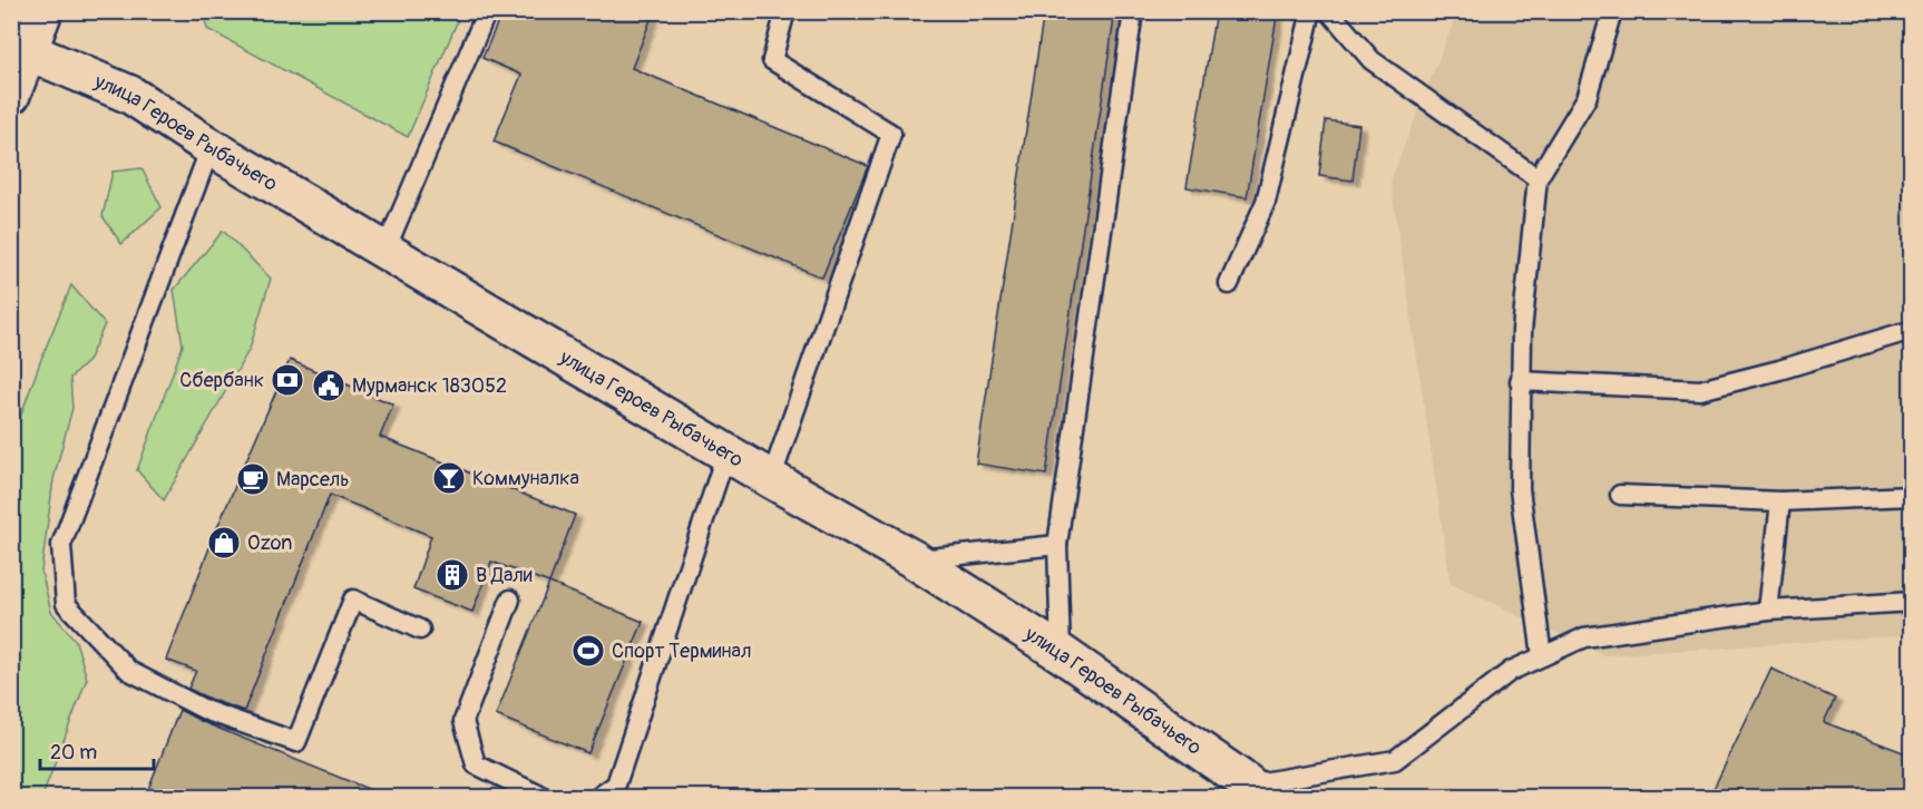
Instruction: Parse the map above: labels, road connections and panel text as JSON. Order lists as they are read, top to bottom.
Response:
{
  "streets": {
    "street": ["улица Героев Рыбачьего"]
  },
  "places": {
    "bank": ["Сбербанк"],
    "public building": ["Мурманск 183052"],
    "bar": ["Коммуналка"],
    "cafe": ["Марсель"],
    "shop": ["Ozon"],
    "building": ["В Дали"],
    "sports": ["Спорт Терминал"]
  },
  "scale_bar": "20 m"
}
